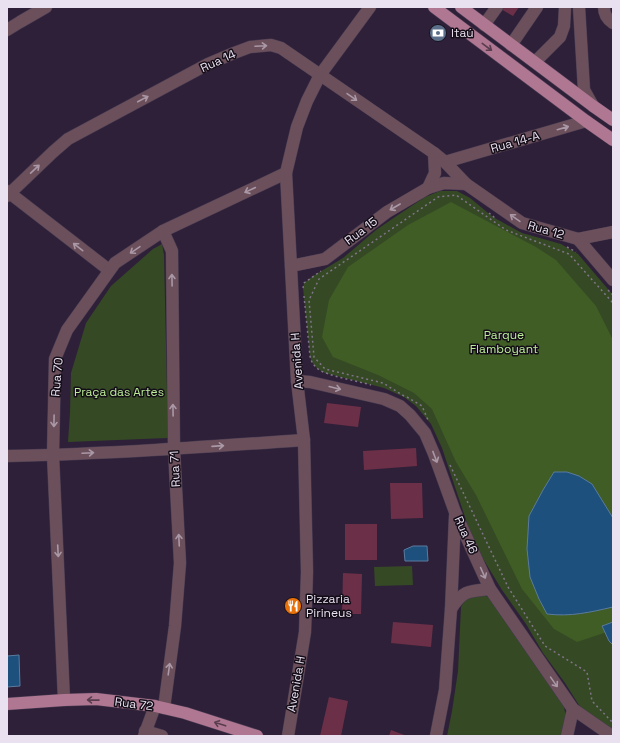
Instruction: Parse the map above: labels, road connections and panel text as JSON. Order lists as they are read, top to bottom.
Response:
{
  "streets": {
    "main road": ["Rua 72"],
    "street": [
      "Rua 14",
      "Rua 14-A",
      "Rua 12",
      "Rua 15",
      "Avenida H",
      "Rua 70",
      "Rua 71",
      "Rua 46"
    ]
  },
  "crossings": [
    ["Rua 14", "Rua 14-A"],
    ["Rua 14", "Avenida H"],
    ["Rua 12", "Rua 15"],
    ["Rua 15", "Avenida H"],
    ["Avenida H", "Rua 70"],
    ["Avenida H", "Rua 46"],
    ["Rua 70", "Rua 71"],
    ["Rua 70", "Rua 72"],
    ["Rua 71", "Rua 72"]
  ],
  "one_way": [
    "Rua 14",
    "Rua 14-A",
    "Rua 12",
    "Rua 15",
    "Rua 70",
    "Rua 71",
    "Rua 46",
    "Rua 72"
  ],
  "parks": ["Parque Flamboyant", "Praça das Artes"],
  "places": {
    "bank": ["Itaú"],
    "restaurant": ["Pizzaria Pirineus"]
  }
}
